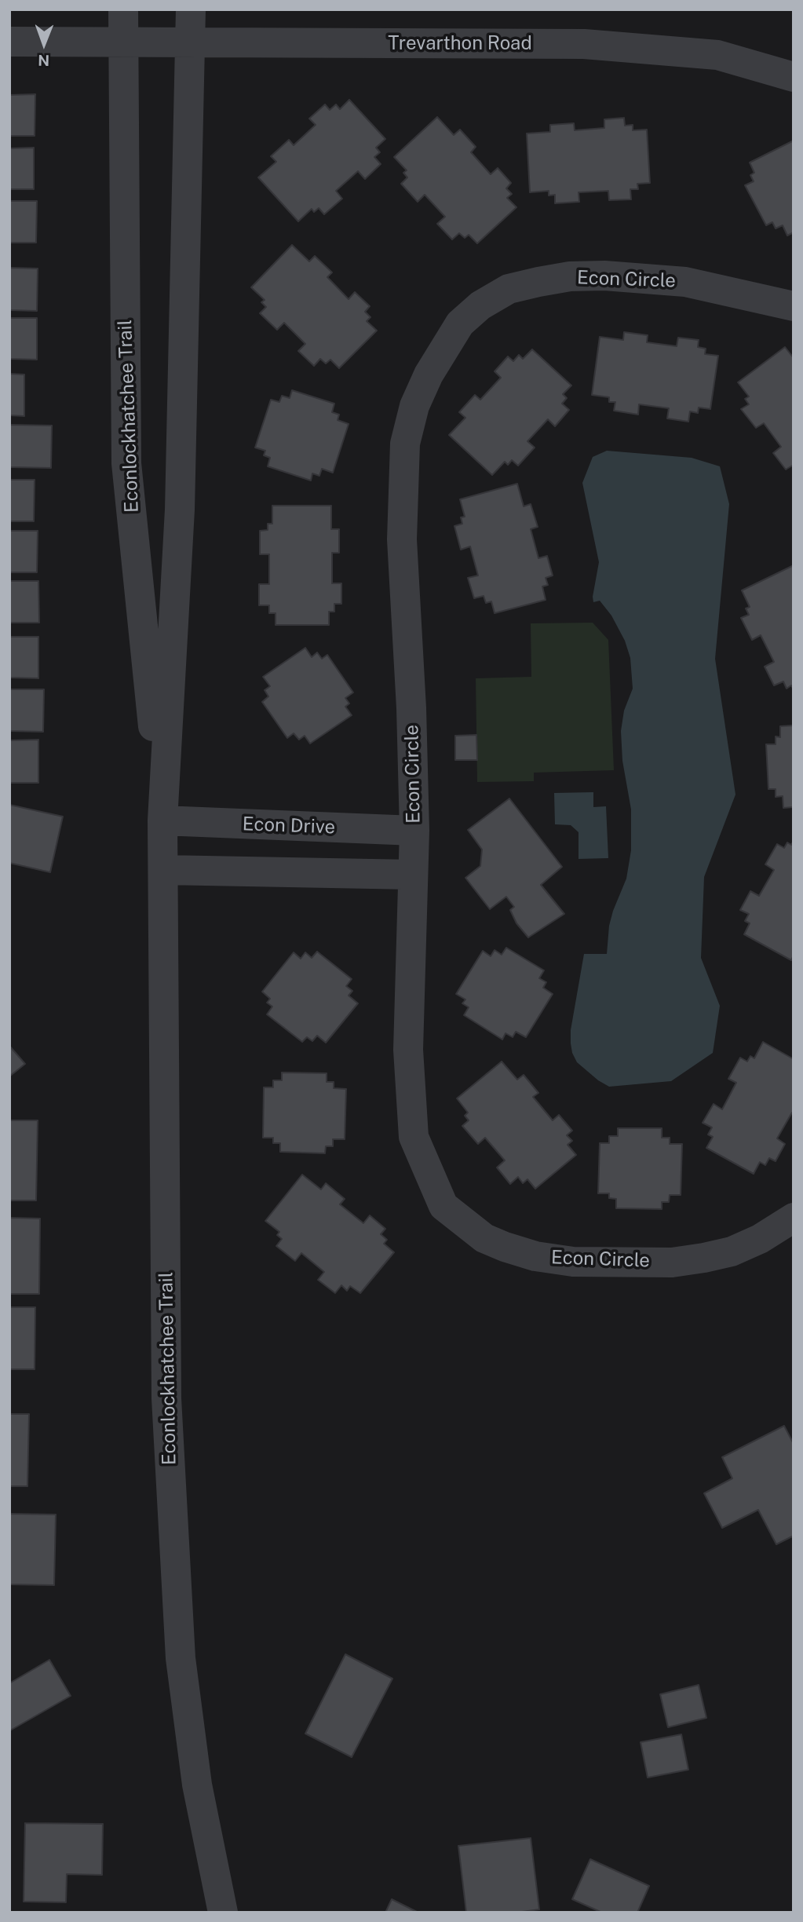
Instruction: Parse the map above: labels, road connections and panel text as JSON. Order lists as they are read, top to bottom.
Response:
{
  "streets": {
    "street": [
      "Trevarthon Road",
      "Econ Circle",
      "Econlockhatchee Trail",
      "Econ Drive"
    ]
  },
  "crossings": [
    ["Trevarthon Road", "Econlockhatchee Trail"],
    ["Econ Circle", "Econ Drive"],
    ["Econlockhatchee Trail", "Econ Drive"]
  ],
  "north": "bottom"
}
